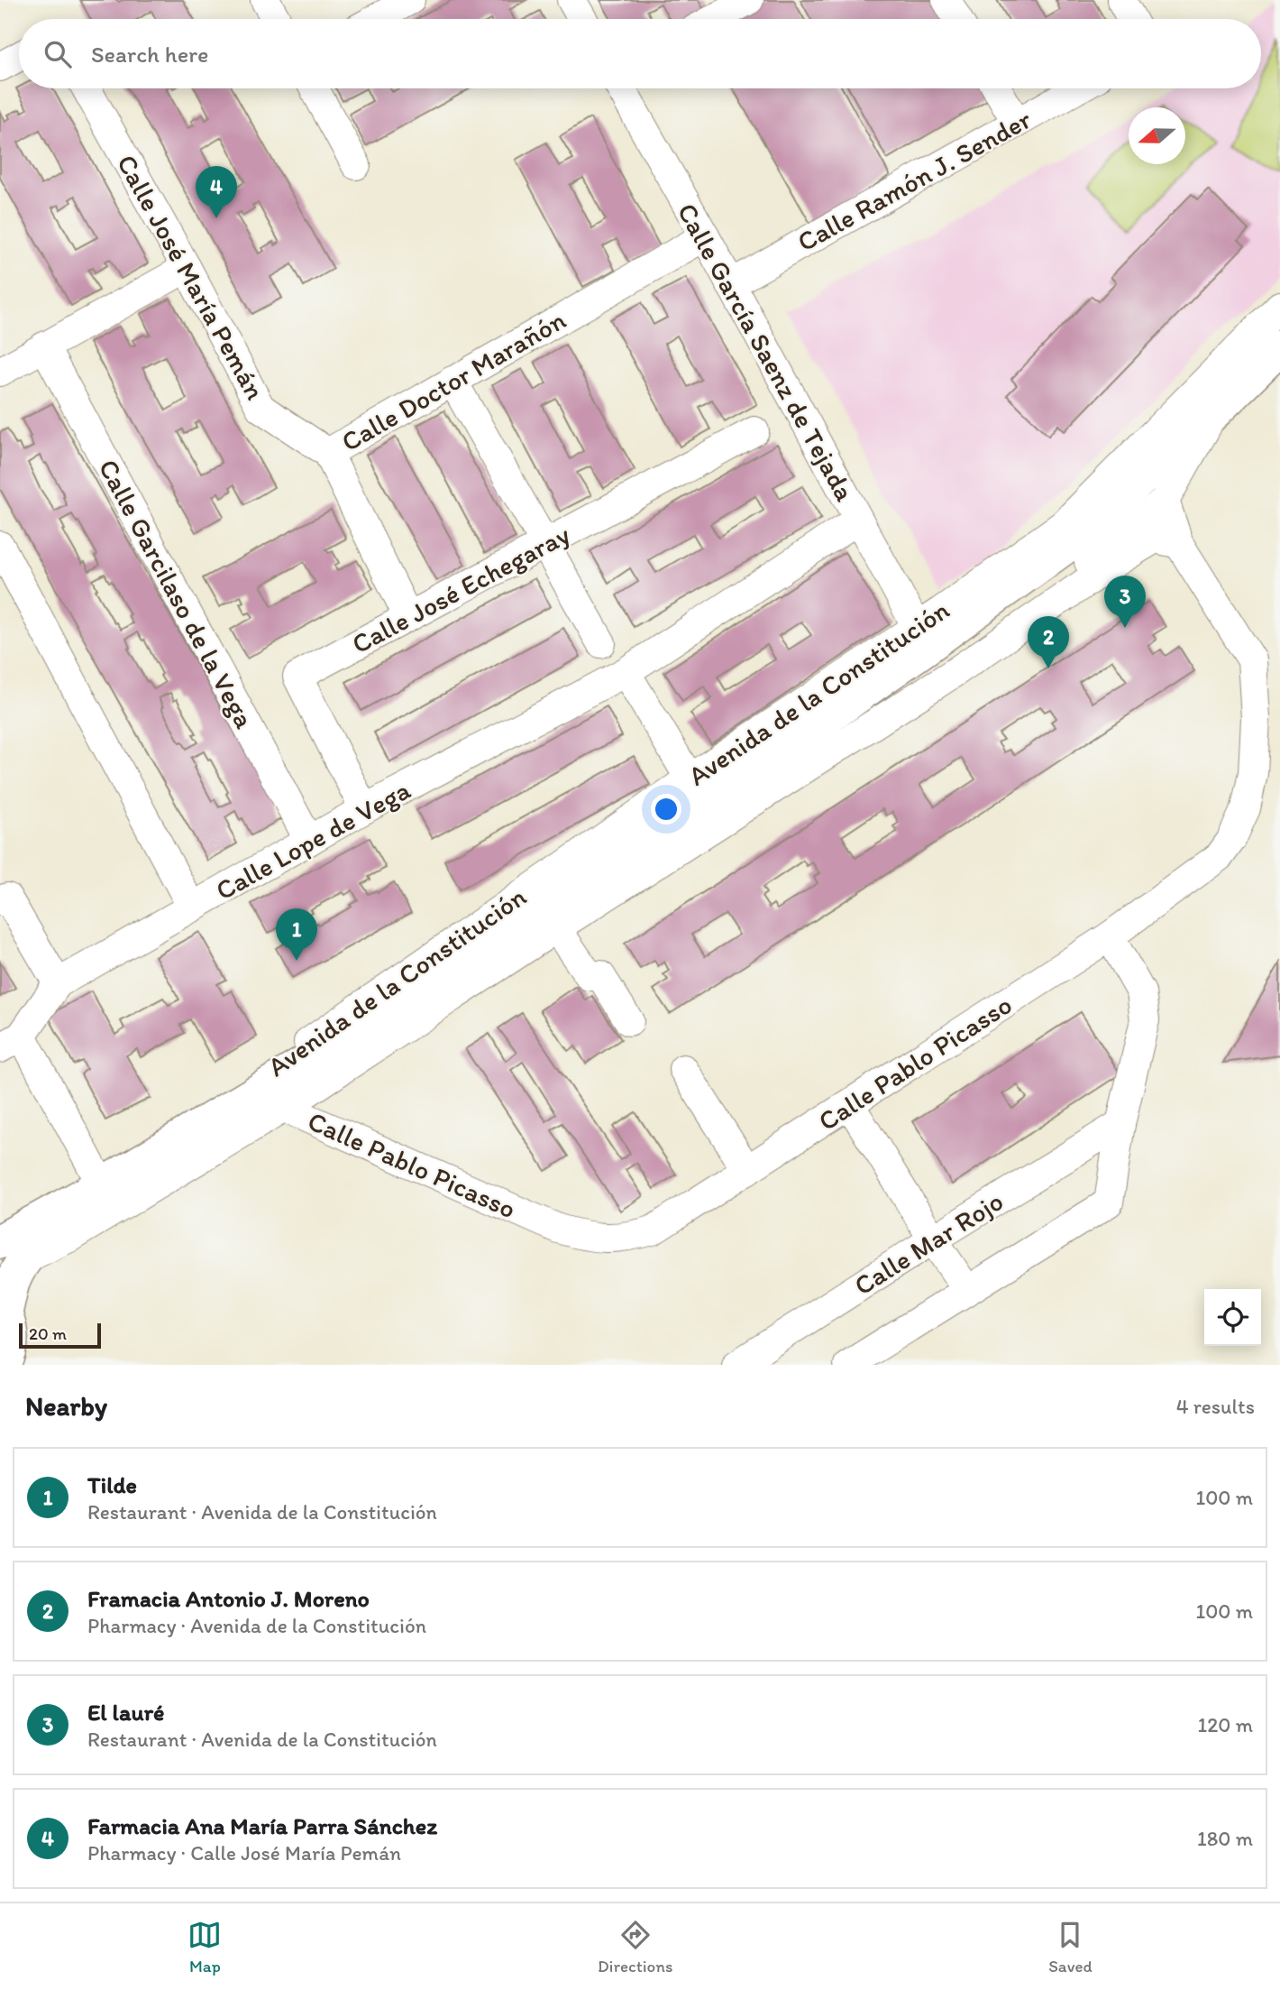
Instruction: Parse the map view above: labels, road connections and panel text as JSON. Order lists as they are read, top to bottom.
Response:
{
  "streets": {
    "street": [
      "Calle Ramón J. Sender",
      "Calle José María Pemán",
      "Calle García Saenz de Tejada",
      "Calle Doctor Marañón",
      "Calle José Echegaray",
      "Calle Garcilaso de la Vega",
      "Avenida de la Constitución",
      "Calle Lope de Vega",
      "Calle Pablo Picasso",
      "Calle Mar Rojo"
    ]
  },
  "crossings": [
    ["Calle Ramón J. Sender", "Calle García Saenz de Tejada"],
    ["Calle José María Pemán", "Calle Doctor Marañón"],
    ["Calle García Saenz de Tejada", "Calle Doctor Marañón"],
    ["Calle García Saenz de Tejada", "Avenida de la Constitución"],
    ["Calle García Saenz de Tejada", "Calle Lope de Vega"],
    ["Calle Doctor Marañón", "Calle José Echegaray"],
    ["Calle José Echegaray", "Calle Lope de Vega"],
    ["Calle Garcilaso de la Vega", "Calle Lope de Vega"],
    ["Avenida de la Constitución", "Calle Lope de Vega"],
    ["Avenida de la Constitución", "Calle Pablo Picasso"],
    ["Calle Pablo Picasso", "Calle Mar Rojo"]
  ],
  "scale_bar": "20 m",
  "north": "left",
  "page": {
    "search": "Search here",
    "pins": [
      "4",
      "3",
      "2",
      "1"
    ],
    "scale": "20 m",
    "heading": ["Nearby", "4 results"],
    "list": [
      {
        "mark": "1",
        "name": "Tilde",
        "note": "Restaurant · Avenida de la Constitución",
        "value": "100 m"
      },
      {
        "mark": "2",
        "name": "Framacia Antonio J. Moreno",
        "note": "Pharmacy · Avenida de la Constitución",
        "value": "100 m"
      },
      {
        "mark": "3",
        "name": "El lauré",
        "note": "Restaurant · Avenida de la Constitución",
        "value": "120 m"
      },
      {
        "mark": "4",
        "name": "Farmacia Ana María Parra Sánchez",
        "note": "Pharmacy · Calle José María Pemán",
        "value": "180 m"
      }
    ],
    "nav": ["Map", "Directions", "Saved"]
  }
}
